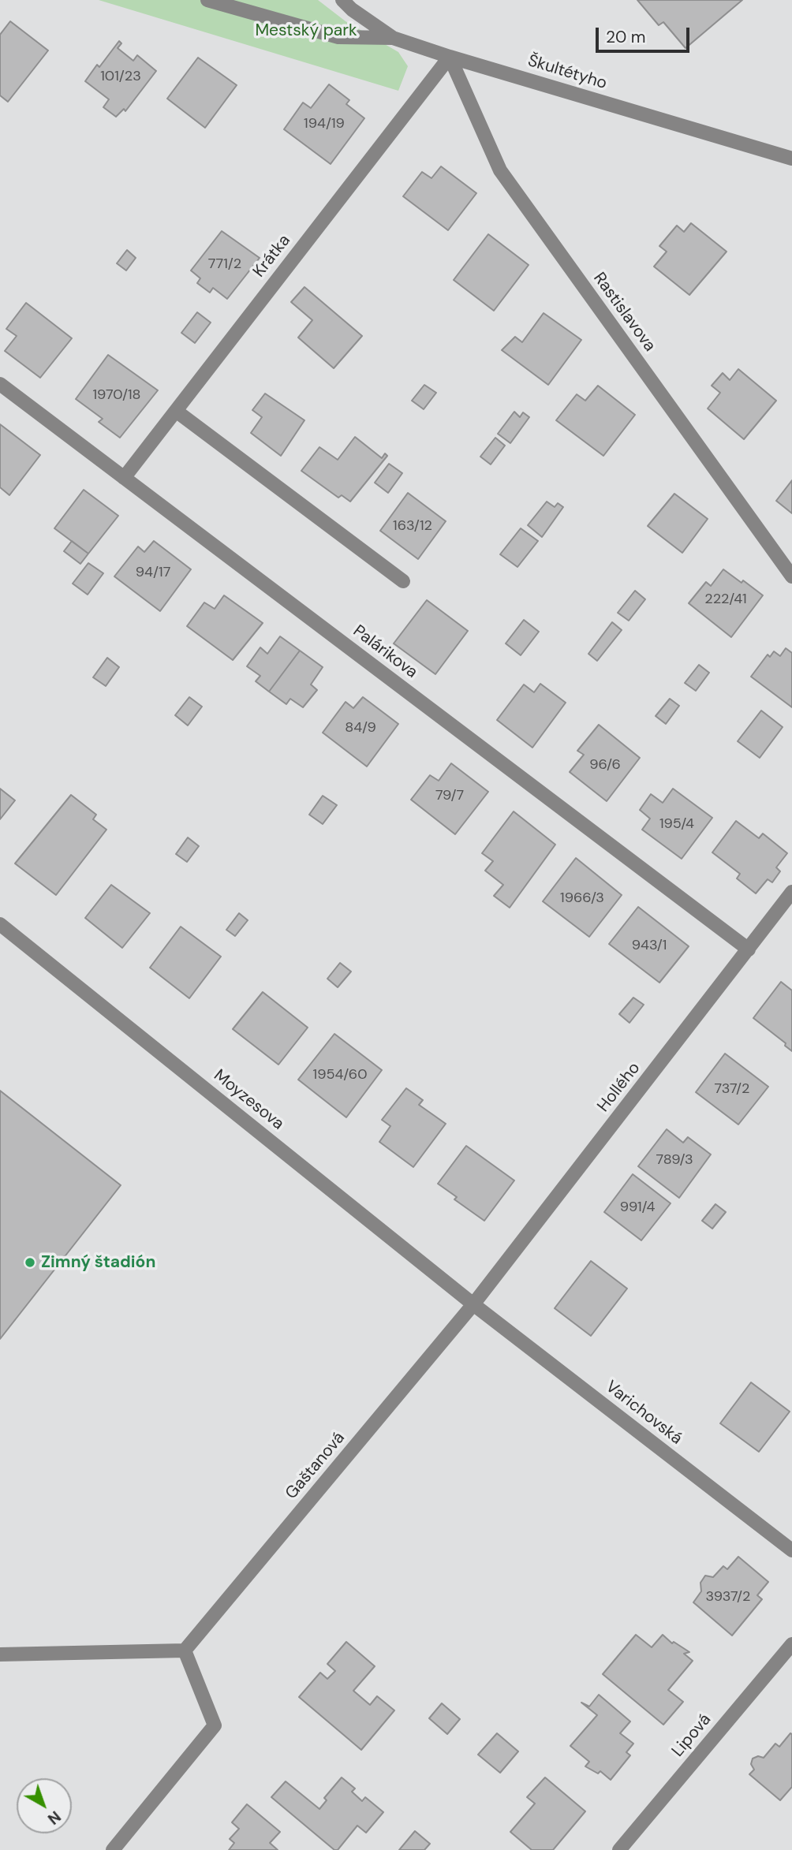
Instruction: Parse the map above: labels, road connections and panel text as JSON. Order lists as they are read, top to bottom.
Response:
{
  "streets": {
    "street": [
      "Škultétyho",
      "Krátka",
      "Rastislavova",
      "Palárikova",
      "Hollého",
      "Moyzesova",
      "Varichovská",
      "Gaštanová",
      "Lipová"
    ]
  },
  "crossings": [
    ["Škultétyho", "Krátka"],
    ["Škultétyho", "Rastislavova"],
    ["Krátka", "Rastislavova"],
    ["Krátka", "Palárikova"],
    ["Palárikova", "Hollého"],
    ["Hollého", "Moyzesova"],
    ["Hollého", "Varichovská"],
    ["Hollého", "Gaštanová"],
    ["Moyzesova", "Varichovská"],
    ["Moyzesova", "Gaštanová"],
    ["Varichovská", "Gaštanová"]
  ],
  "parks": ["Mestský park"],
  "places": ["Zimný štadión"],
  "house_numbers": [
    "101/23",
    "194/19",
    "771/2",
    "1970/18",
    "163/12",
    "94/17",
    "222/41",
    "84/9",
    "96/6",
    "79/7",
    "195/4",
    "1966/3",
    "943/1",
    "1954/60",
    "737/2",
    "789/3",
    "991/4",
    "3937/2"
  ],
  "scale_bar": "20 m",
  "north": "bottom right"
}
